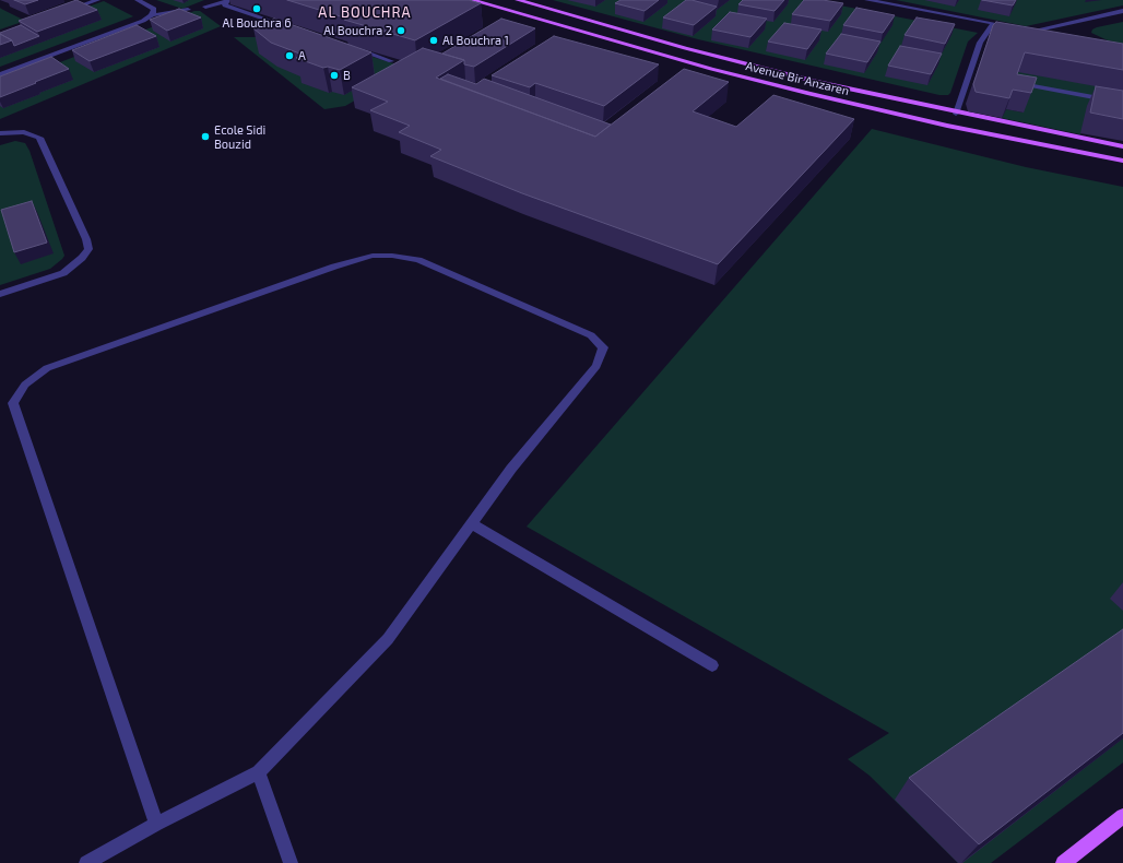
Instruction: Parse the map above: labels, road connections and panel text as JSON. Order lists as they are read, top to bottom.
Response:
{
  "streets": {
    "main road": ["Avenue Bir Anzaren"]
  },
  "districts": ["AL BOUCHRA"],
  "places": [
    "Al Bouchra 6",
    "Al Bouchra 2",
    "Al Bouchra 1",
    "A",
    "B",
    "Ecole Sidi Bouzid"
  ]
}
